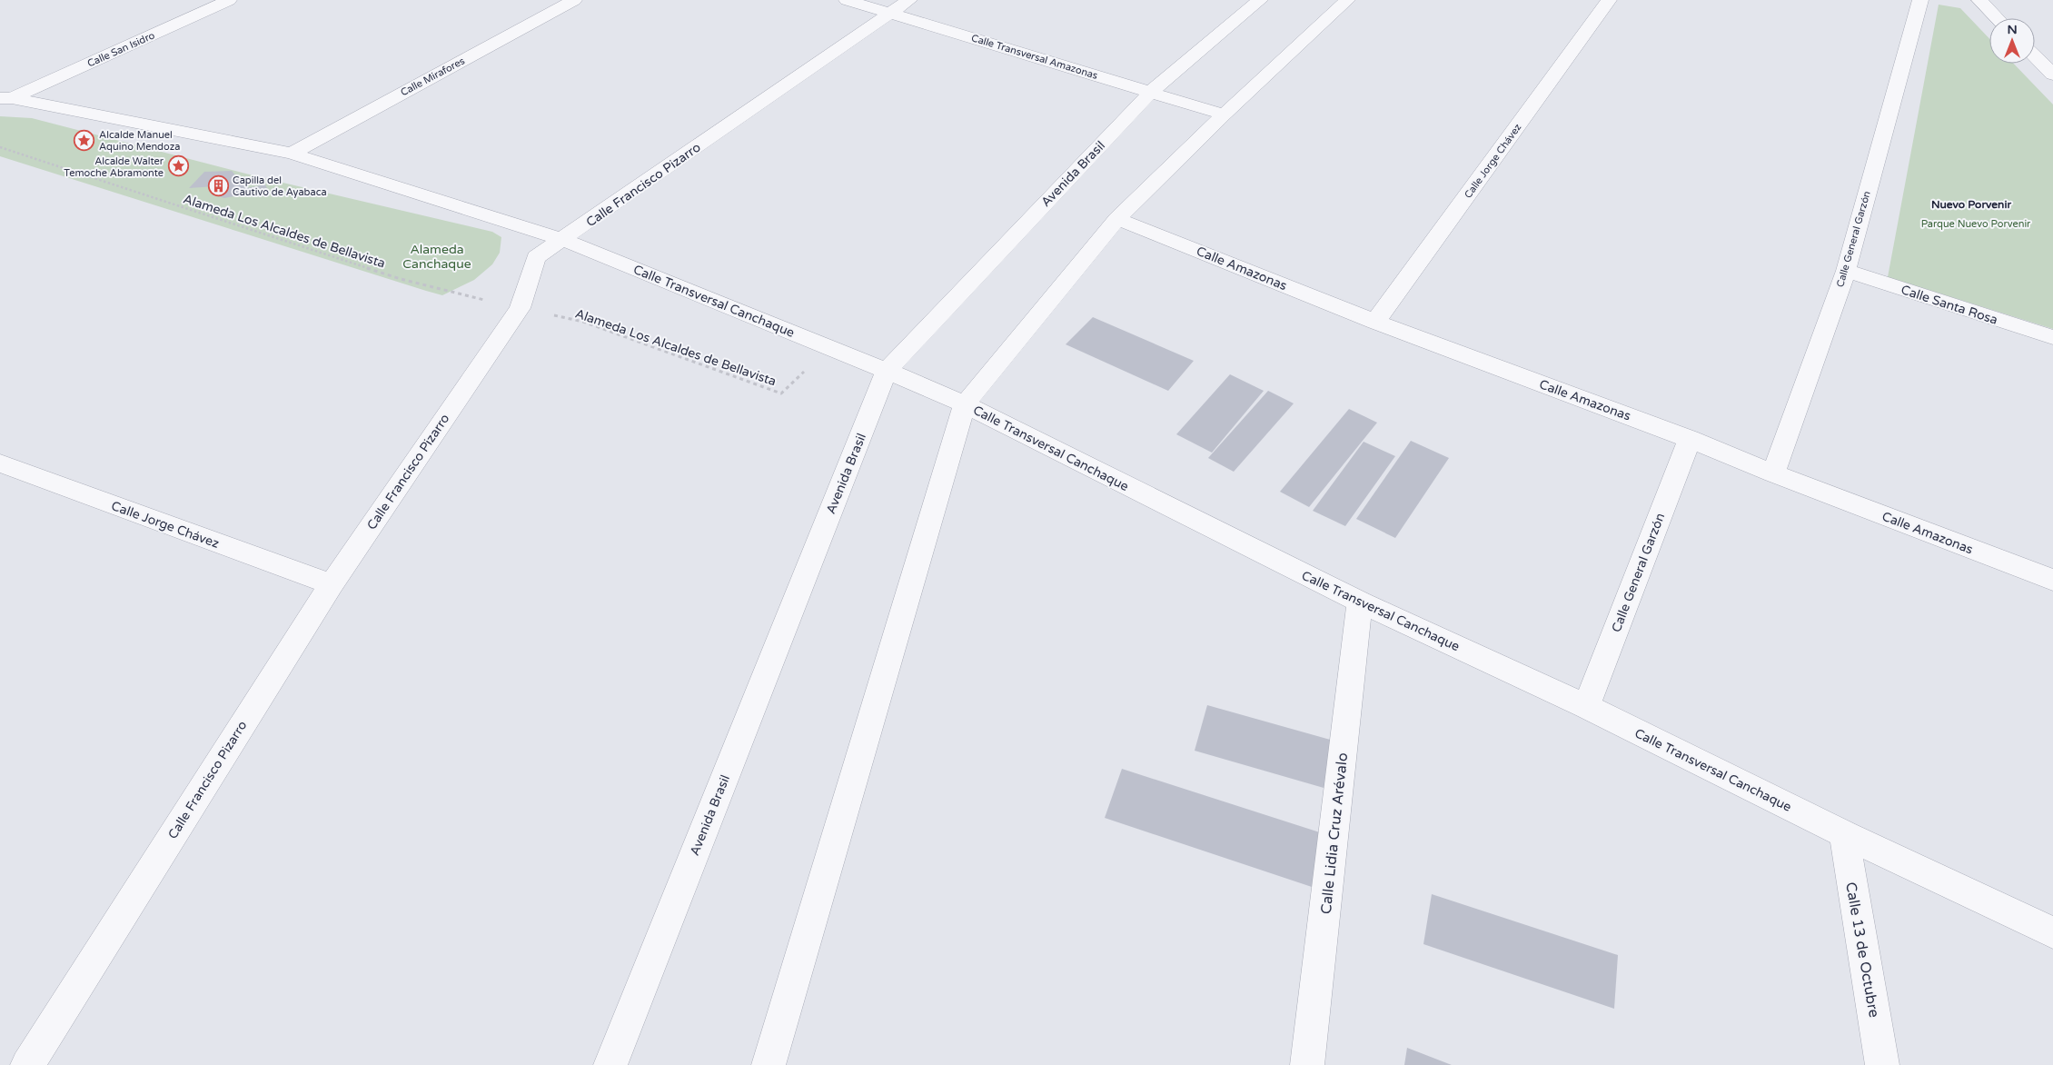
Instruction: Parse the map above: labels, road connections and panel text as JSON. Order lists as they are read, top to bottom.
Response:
{
  "streets": {
    "street": [
      "Calle San Isidro",
      "Calle Transversal Amazonas",
      "Calle Mirafores",
      "Calle Jorge Chávez",
      "Avenida Brasil",
      "Calle Francisco Pizarro",
      "Calle General Garzón",
      "Calle Amazonas",
      "Calle Transversal Canchaque",
      "Calle Santa Rosa",
      "Calle Lidia Cruz Arévalo",
      "Calle 13 de Octubre"
    ],
    "path": ["Alameda Los Alcaldes de Bellavista"]
  },
  "crossings": [
    ["Calle San Isidro", "Calle Transversal Canchaque"],
    ["Calle Transversal Amazonas", "Avenida Brasil"],
    ["Calle Transversal Amazonas", "Calle Francisco Pizarro"],
    ["Calle Mirafores", "Calle Transversal Canchaque"],
    ["Calle Jorge Chávez", "Calle Francisco Pizarro"],
    ["Calle Jorge Chávez", "Calle Amazonas"],
    ["Avenida Brasil", "Calle Transversal Canchaque"],
    ["Calle Francisco Pizarro", "Alameda Los Alcaldes de Bellavista"],
    ["Calle Francisco Pizarro", "Calle Transversal Canchaque"],
    ["Calle General Garzón", "Calle Amazonas"],
    ["Calle General Garzón", "Calle Transversal Canchaque"],
    ["Calle General Garzón", "Calle Santa Rosa"],
    ["Calle Transversal Canchaque", "Calle Lidia Cruz Arévalo"],
    ["Calle Transversal Canchaque", "Calle 13 de Octubre"]
  ],
  "districts": ["Nuevo Porvenir"],
  "parks": ["Parque Nuevo Porvenir", "Alameda Canchaque"],
  "places": {
    "place": ["Alcalde Manuel Aquino Mendoza", "Alcalde Walter Temoche Abramonte"],
    "building": ["Capilla del Cautivo de Ayabaca"]
  },
  "north": "top"
}
